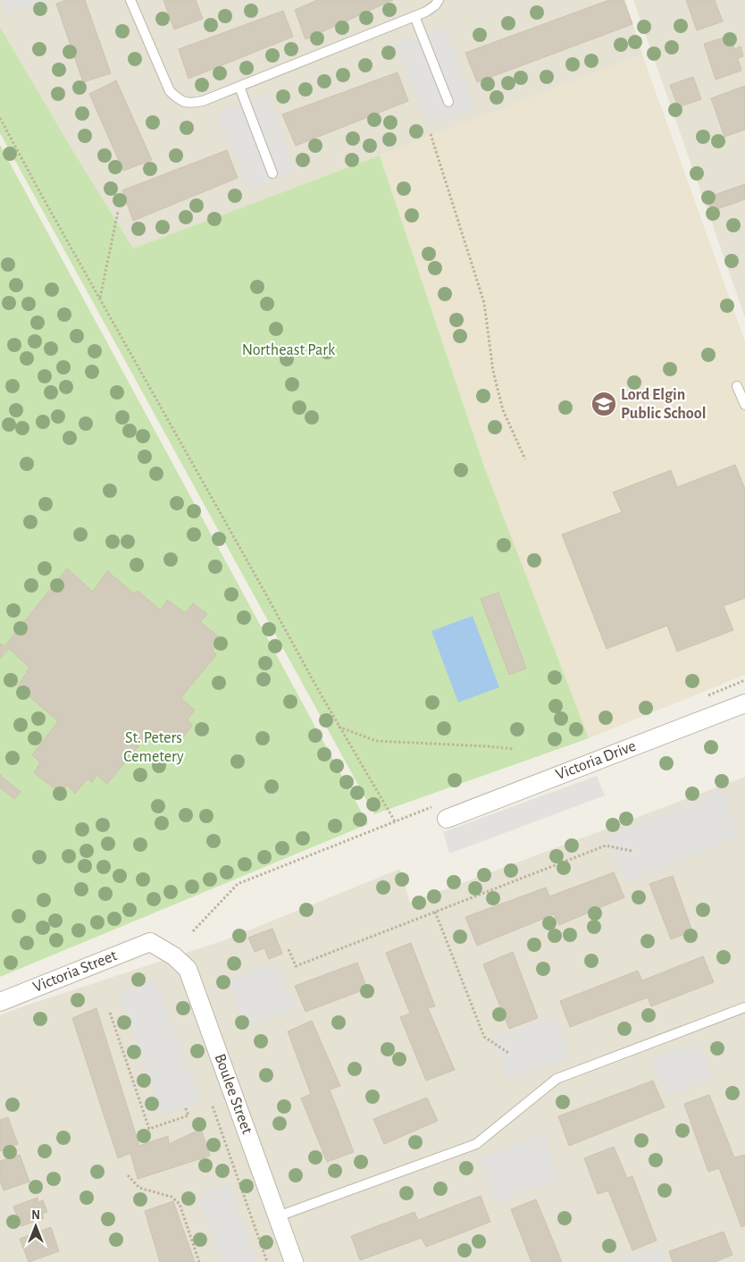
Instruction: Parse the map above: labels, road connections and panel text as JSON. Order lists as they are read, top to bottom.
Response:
{
  "streets": {
    "street": ["Victoria Drive", "Victoria Street", "Boulee Street"]
  },
  "crossings": [
    ["Victoria Street", "Boulee Street"]
  ],
  "parks": ["Northeast Park", "St. Peters Cemetery"],
  "places": {
    "school or university": ["Lord Elgin Public School"]
  },
  "north": "top"
}
